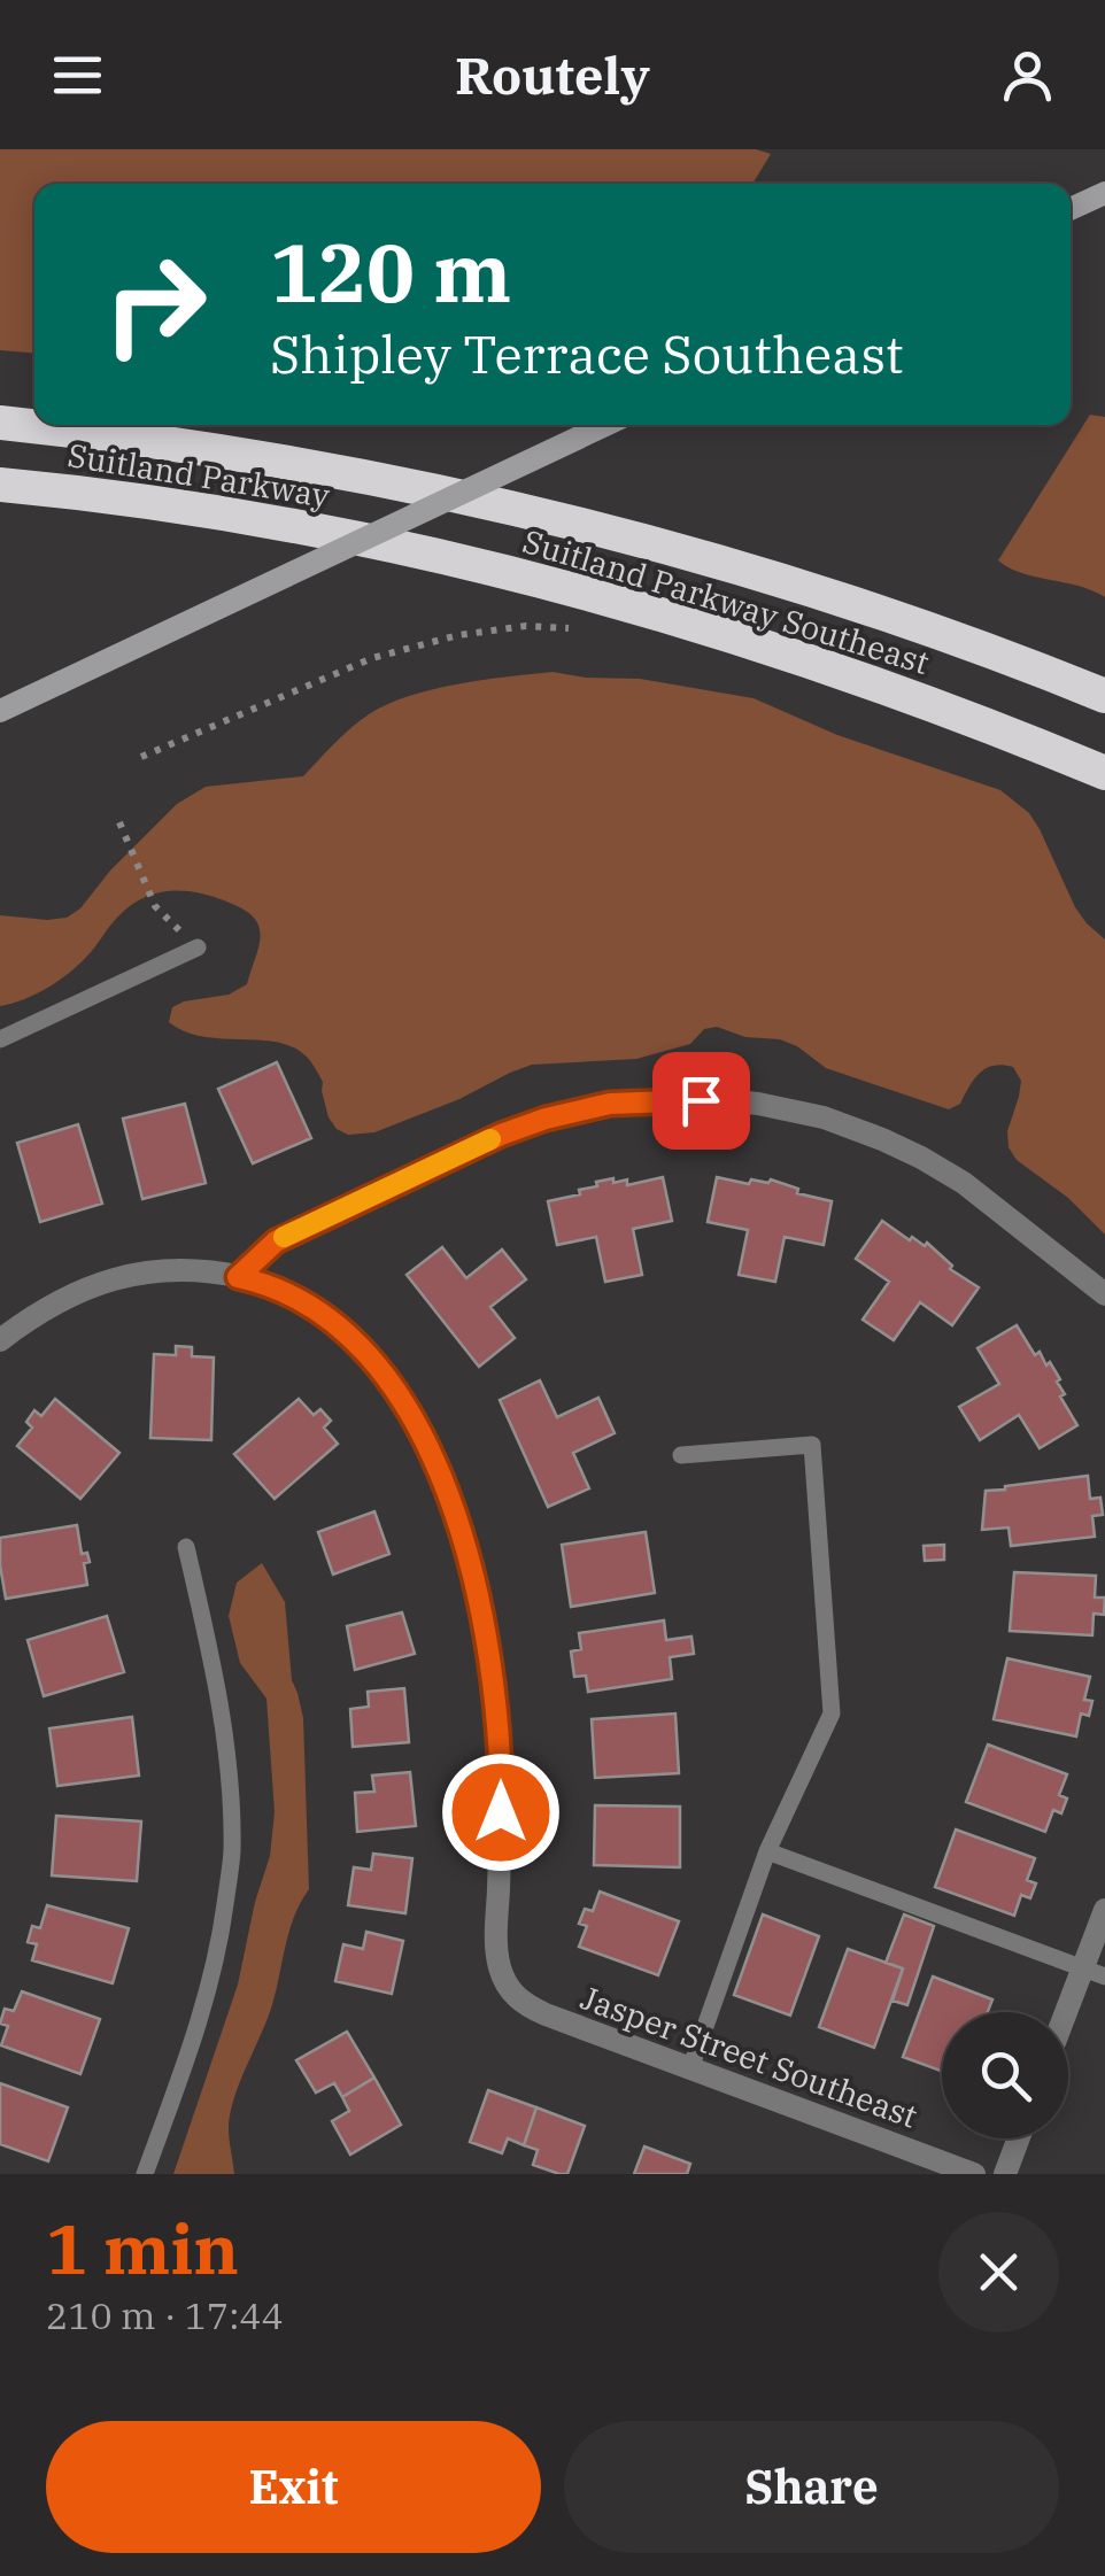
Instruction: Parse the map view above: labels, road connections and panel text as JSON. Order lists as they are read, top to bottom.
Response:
{
  "streets": {
    "highway": ["Suitland Parkway", "Suitland Parkway Southeast"],
    "street": ["Jasper Street Southeast"]
  },
  "crossings": [
    ["Suitland Parkway", "Suitland Parkway Southeast"]
  ],
  "page": {
    "header": "Routely",
    "turn": ["120 m", "Shipley Terrace Southeast"],
    "heading": ["1 min", "210 m · 17:44"],
    "buttons": ["Exit", "Share"]
  }
}
